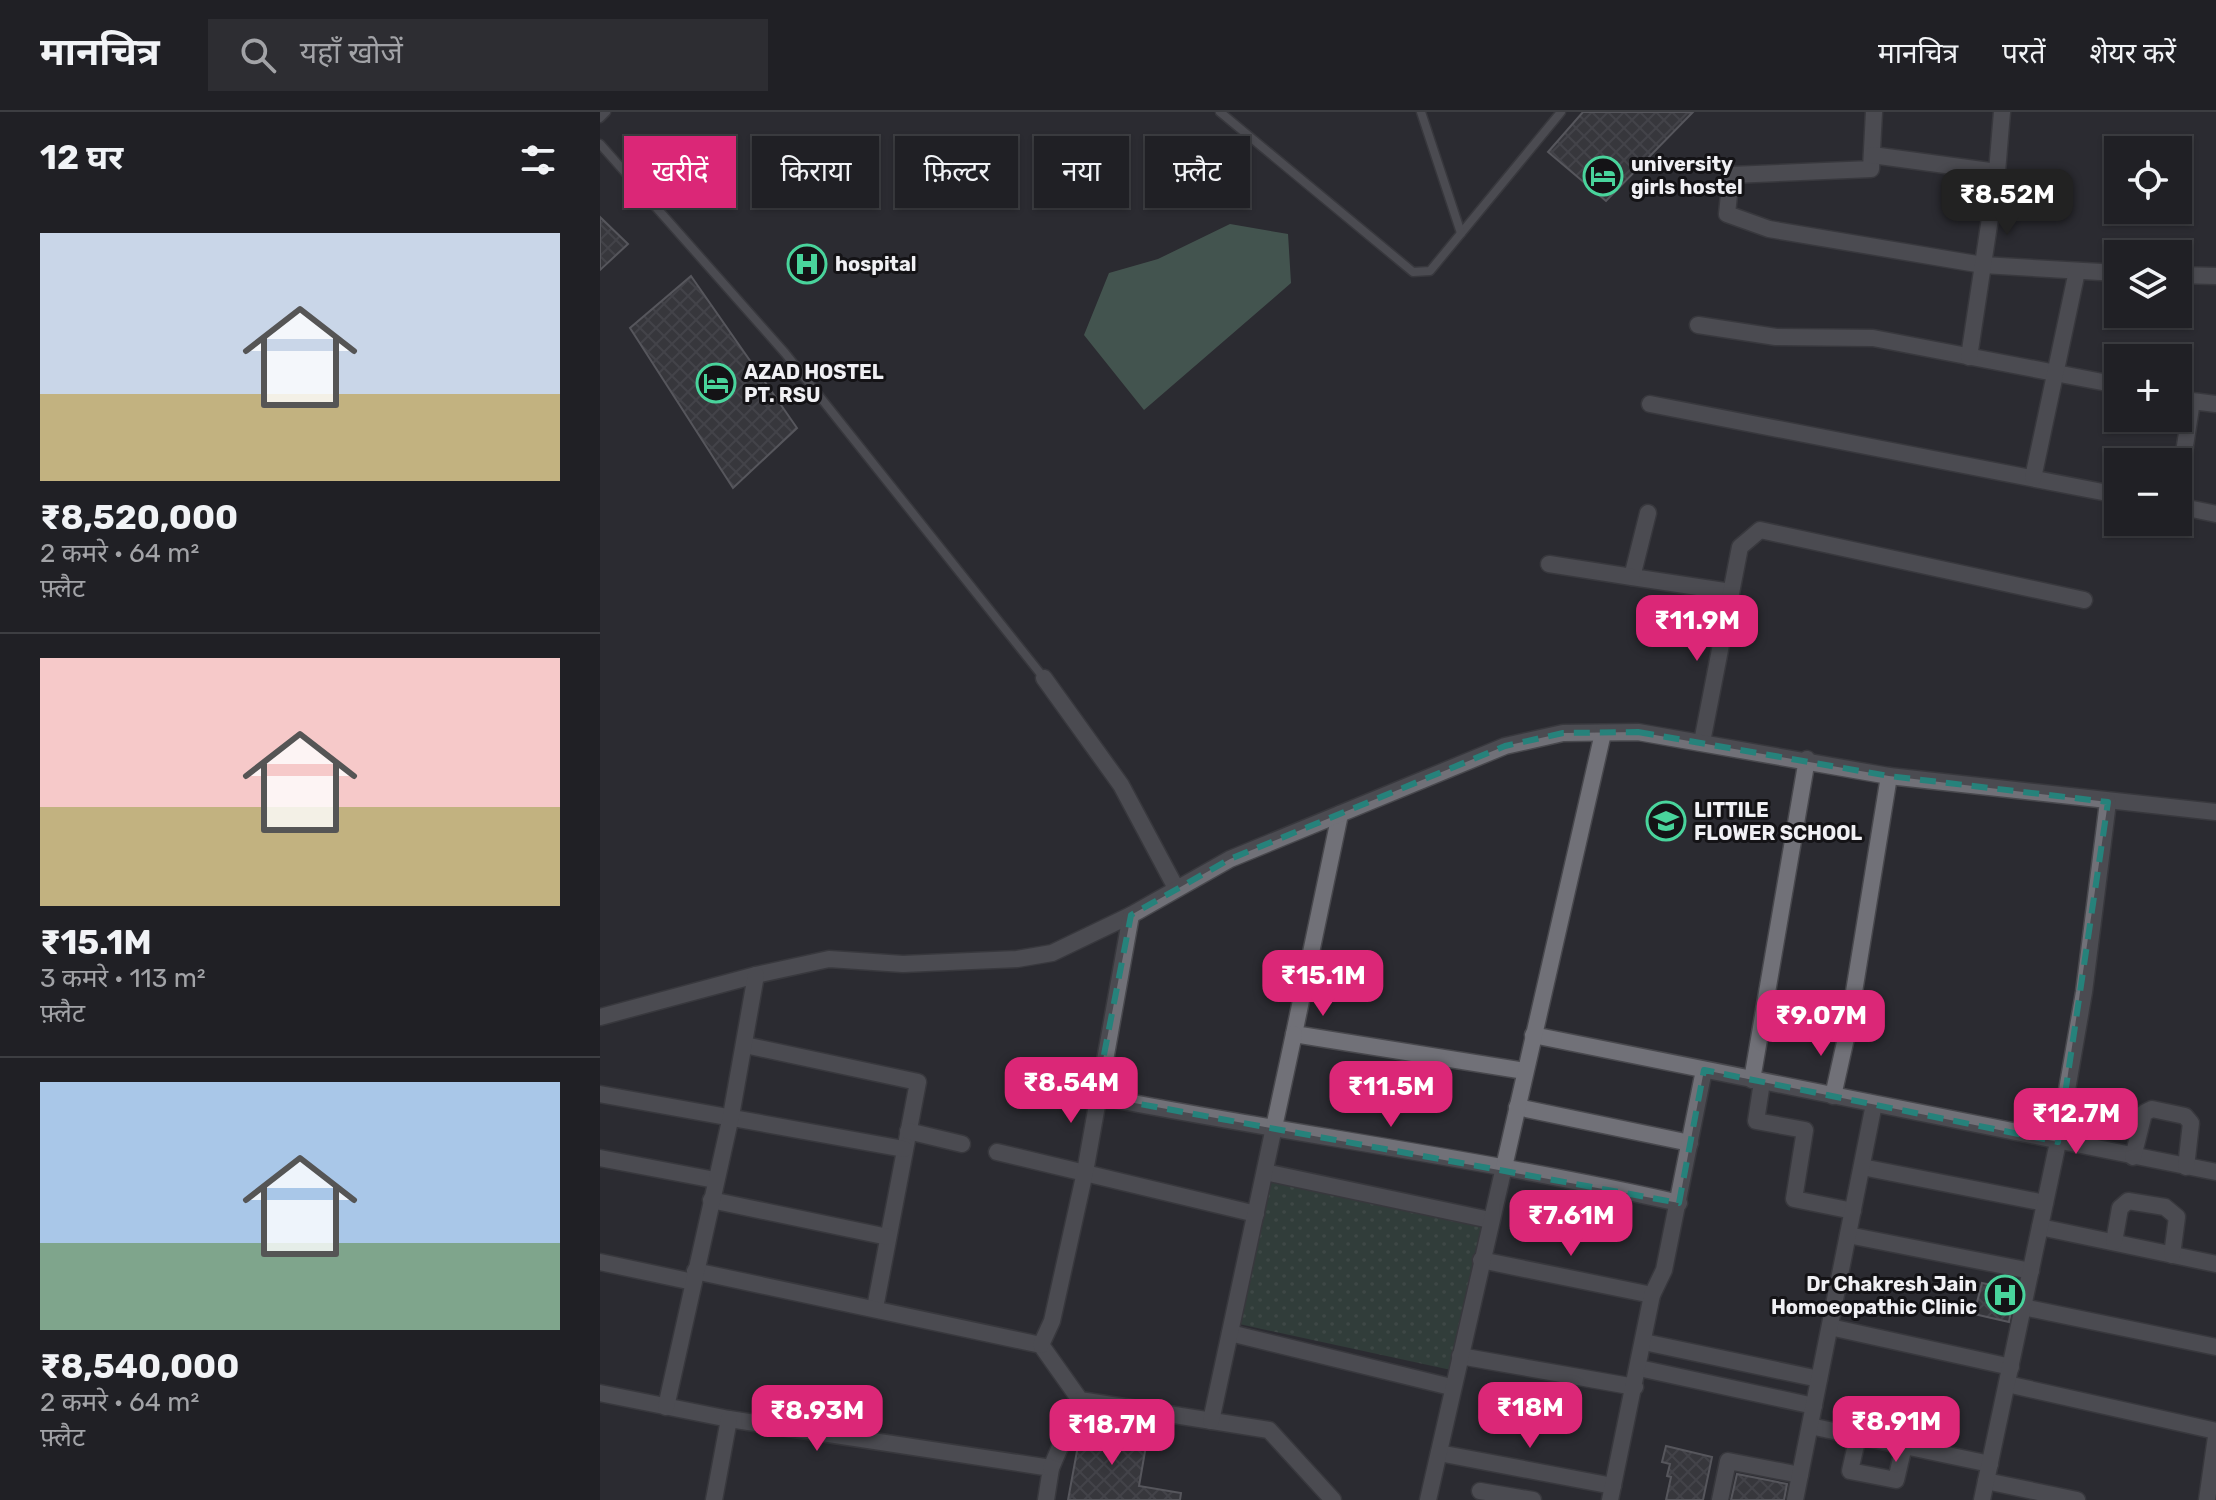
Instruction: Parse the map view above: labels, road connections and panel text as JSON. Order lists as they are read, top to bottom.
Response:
{
  "places": {
    "hotel": ["university girls hostel", "AZAD HOSTEL PT. RSU"],
    "hospital": ["hospital", "Dr Chakresh Jain Homoeopathic Clinic"],
    "school or university": ["LITTILE FLOWER SCHOOL"]
  },
  "page": {
    "header": "मानचित्र",
    "search": "यहाँ खोजें",
    "nav": ["मानचित्र", "परतें", "शेयर करें"],
    "heading": "12 घर",
    "map_buttons": ["+", "−"],
    "chip": [
      "खरीदें",
      "किराया",
      "फ़िल्टर",
      "नया",
      "फ़्लैट"
    ],
    "price": [
      "₹8.52M",
      "₹11.9M",
      "₹15.1M",
      "₹9.07M",
      "₹8.54M",
      "₹11.5M",
      "₹12.7M",
      "₹7.61M",
      "₹18M",
      "₹8.93M",
      "₹8.91M",
      "₹18.7M"
    ],
    "list": [
      {
        "name": "₹8,520,000",
        "note": "2 कमरे · 64 m² · फ़्लैट"
      },
      {
        "name": "₹15.1M",
        "note": "3 कमरे · 113 m² · फ़्लैट"
      },
      {
        "name": "₹8,540,000",
        "note": "2 कमरे · 64 m² · फ़्लैट"
      }
    ]
  }
}
